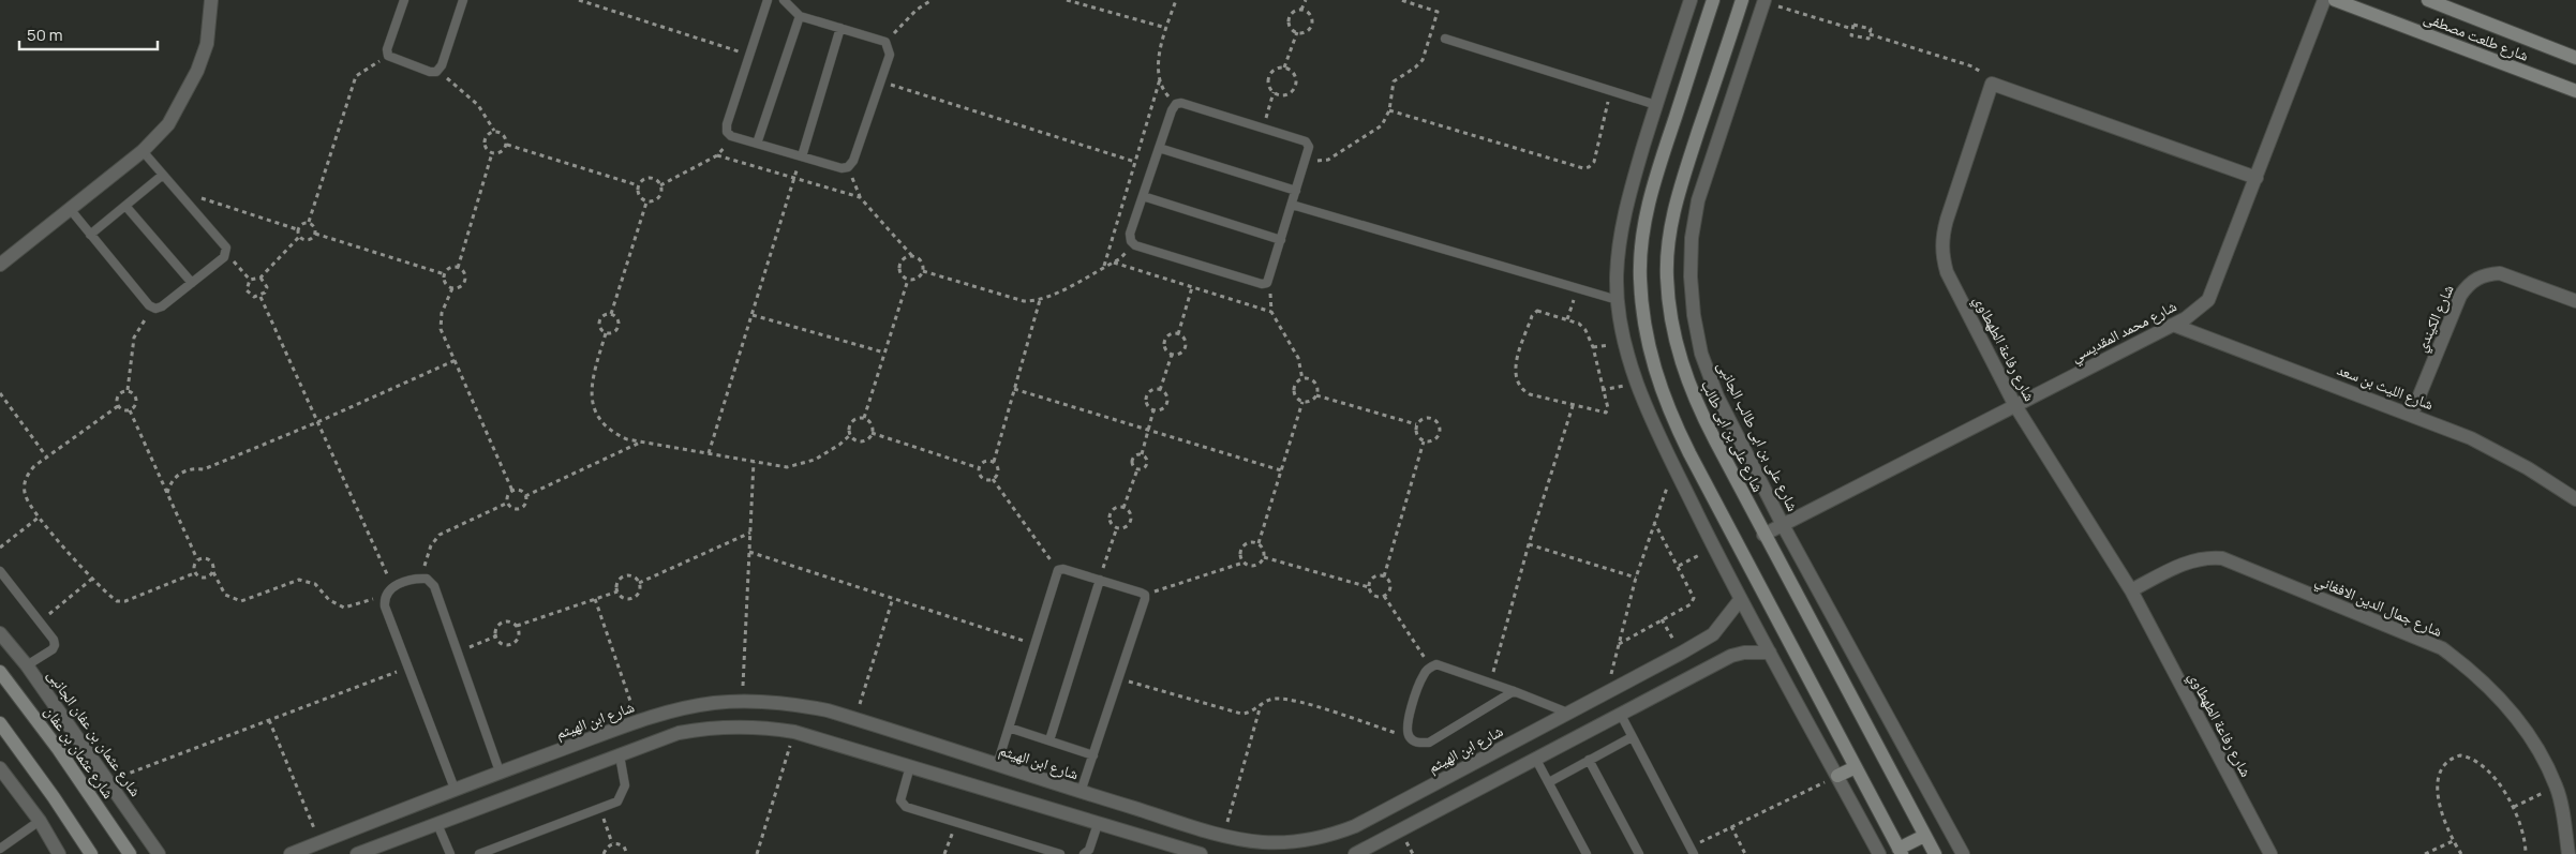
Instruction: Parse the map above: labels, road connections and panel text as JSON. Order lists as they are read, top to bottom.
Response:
{
  "streets": {
    "street": [
      "شارع طلعت مصطفى",
      "شارع الكيندي",
      "شارع محمد المقديسي",
      "شارع رفاعة الطهطاوي",
      "شارع الليث بن سعد",
      "شارع على بن ابى طالب",
      "شارع على بن ابى طالب الجانبى",
      "شارع جمال الدين الافغاني",
      "شارع ابن الهيثم",
      "شارع عثمان بن عفان الجانبى",
      "شارع عثمان بن عفان"
    ]
  },
  "crossings": [
    ["شارع الكيندي", "شارع الليث بن سعد"],
    ["شارع محمد المقديسي", "شارع رفاعة الطهطاوي"],
    ["شارع محمد المقديسي", "شارع الليث بن سعد"],
    ["شارع محمد المقديسي", "شارع على بن ابى طالب"],
    ["شارع محمد المقديسي", "شارع على بن ابى طالب الجانبى"],
    ["شارع رفاعة الطهطاوي", "شارع جمال الدين الافغاني"]
  ],
  "scale_bar": "50 m"
}
